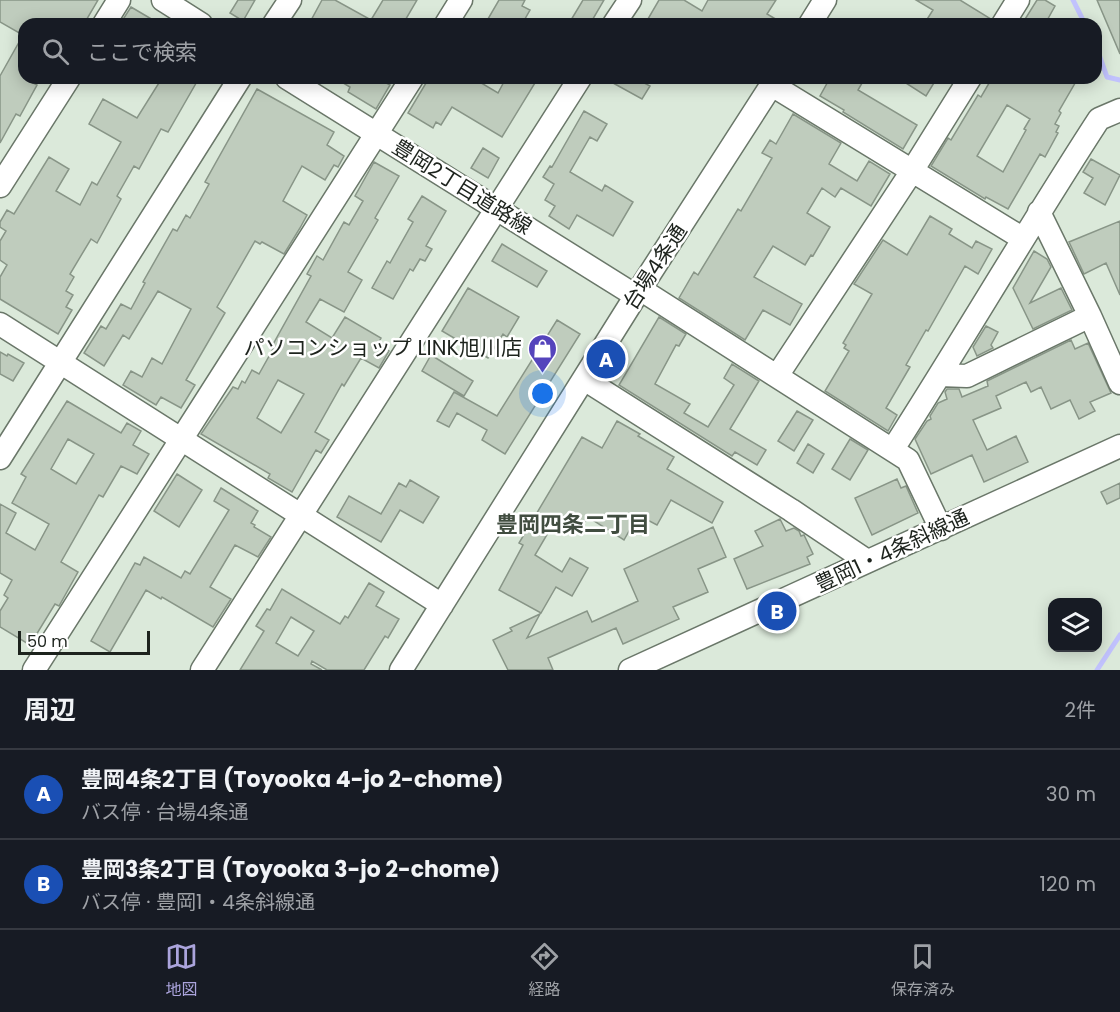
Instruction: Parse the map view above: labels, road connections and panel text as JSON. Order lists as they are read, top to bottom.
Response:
{
  "streets": {
    "street": ["豊岡2丁目道路線", "台場4条通", "豊岡1・4条斜線通"]
  },
  "crossings": [
    ["豊岡2丁目道路線", "台場4条通"]
  ],
  "districts": ["豊岡四条二丁目"],
  "places": {
    "shop": ["パソコンショップ LINK旭川店"]
  },
  "scale_bar": "50 m",
  "page": {
    "search": "ここで検索",
    "pins": ["A", "B"],
    "scale": "50 m",
    "heading": ["周辺", "2件"],
    "list": [
      {
        "mark": "A",
        "name": "豊岡4条2丁目 (Toyooka 4-jo 2-chome)",
        "note": "バス停 · 台場4条通",
        "value": "30 m"
      },
      {
        "mark": "B",
        "name": "豊岡3条2丁目 (Toyooka 3-jo 2-chome)",
        "note": "バス停 · 豊岡1・4条斜線通",
        "value": "120 m"
      }
    ],
    "nav": ["地図", "経路", "保存済み"]
  }
}
